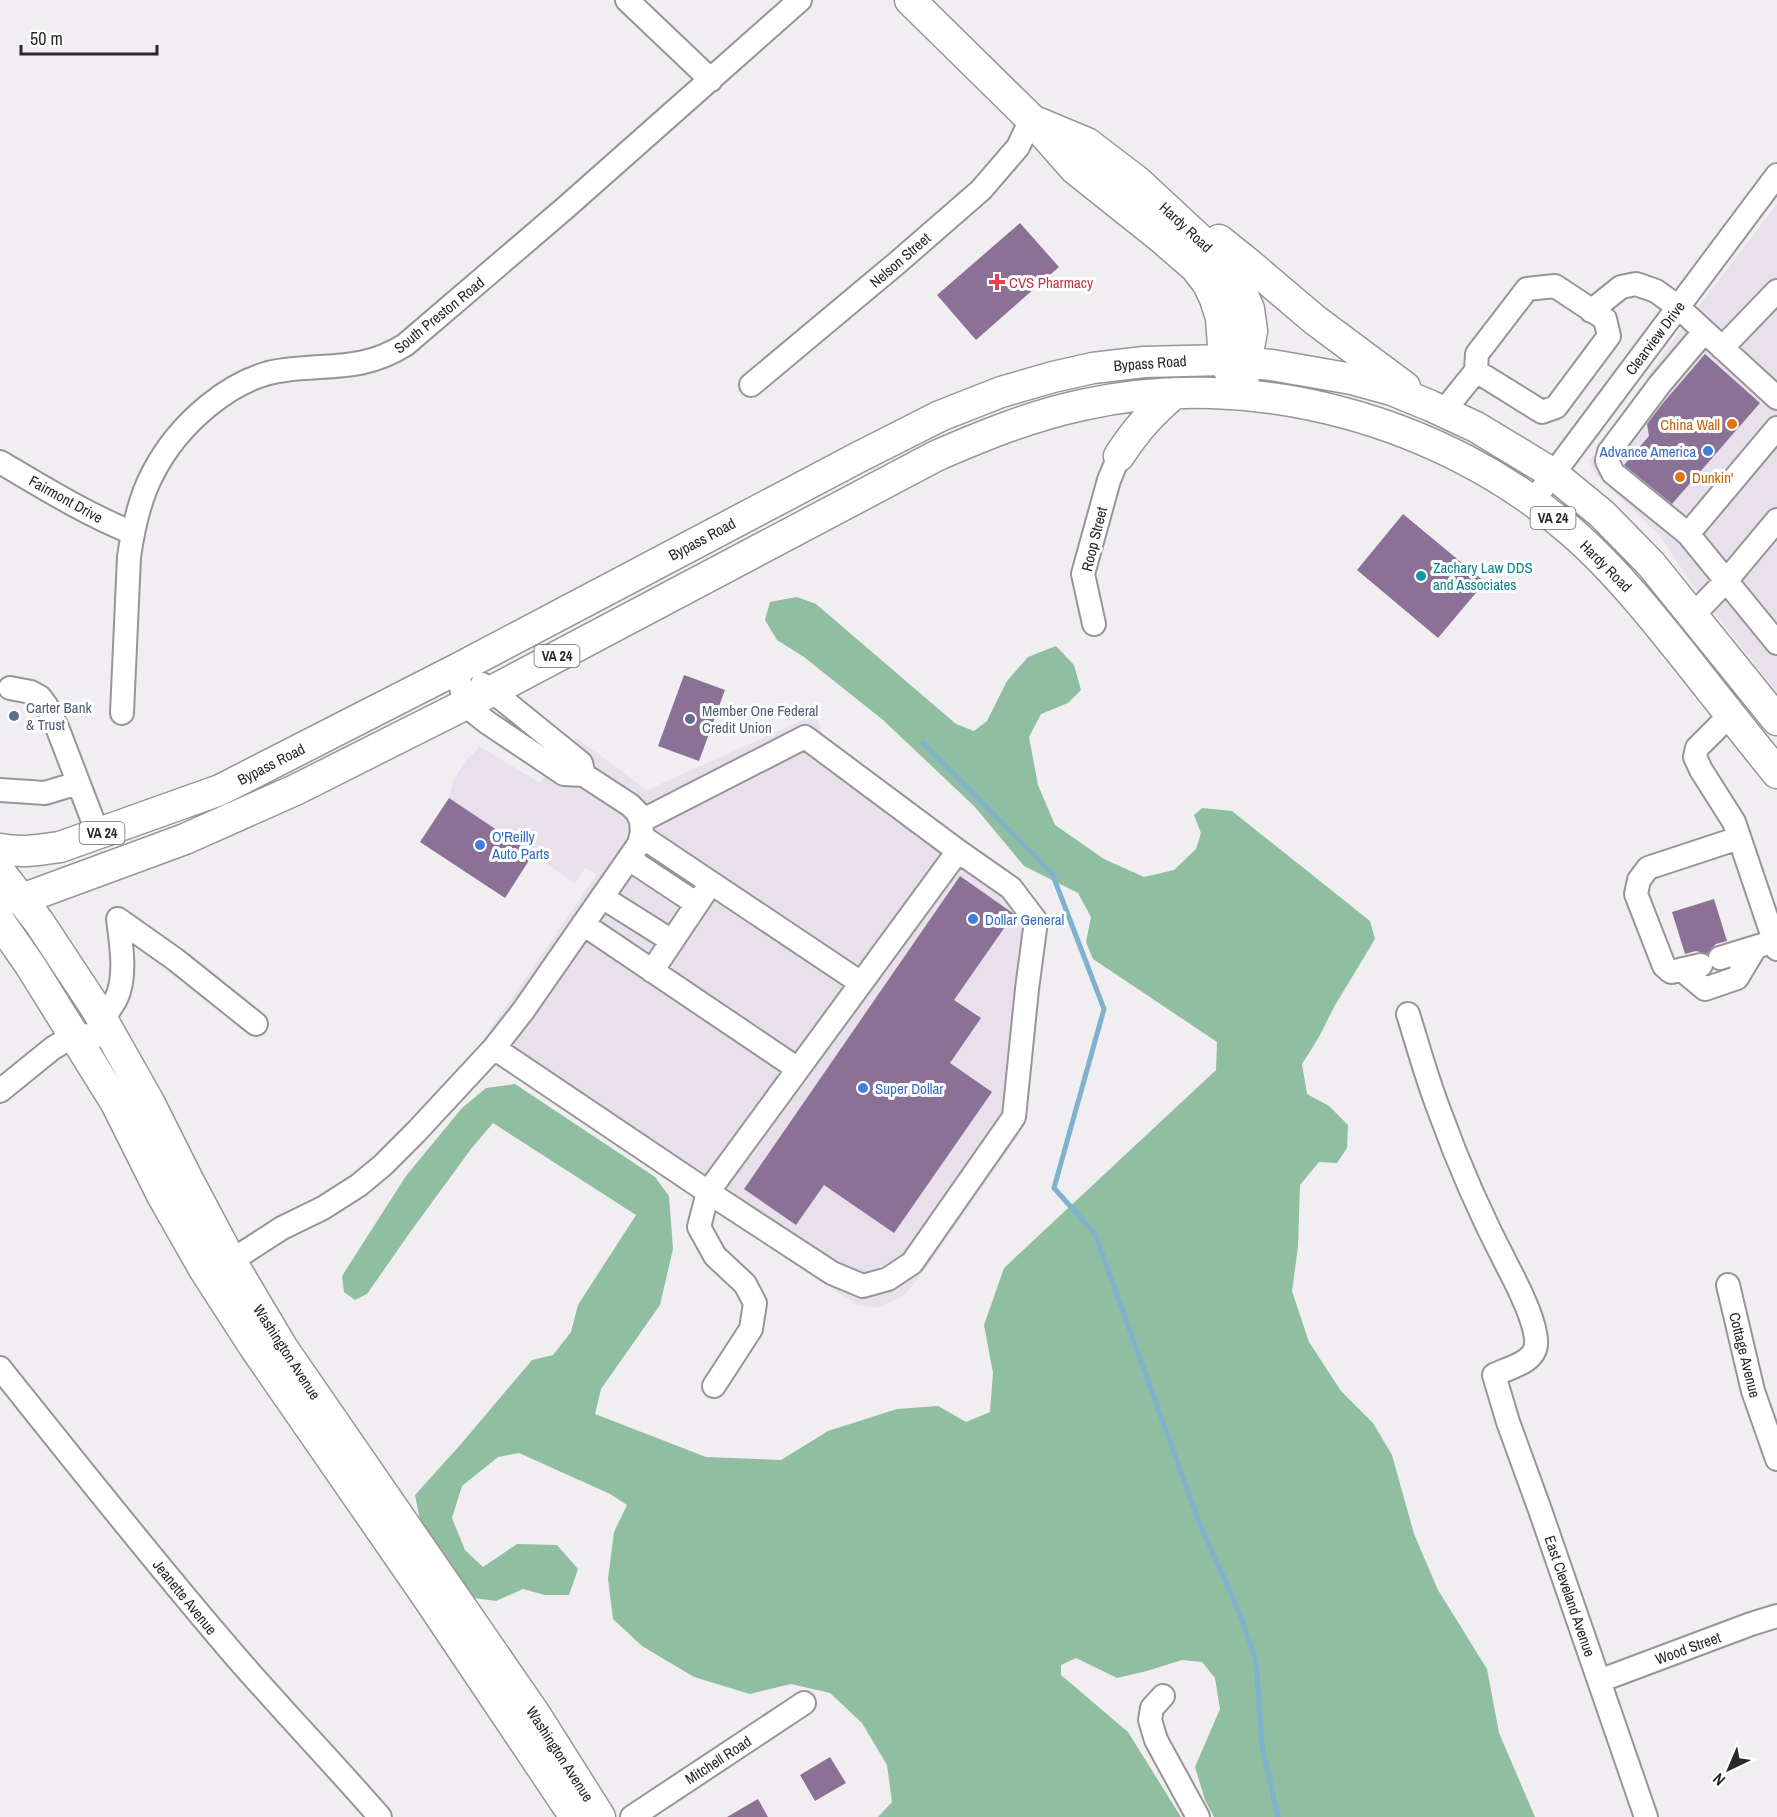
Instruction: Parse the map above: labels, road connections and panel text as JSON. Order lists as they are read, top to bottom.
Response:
{
  "streets": {
    "main road": [
      "Hardy Road",
      "Bypass Road",
      "VA 24",
      "Washington Avenue"
    ],
    "street": [
      "Nelson Street",
      "South Preston Road",
      "Clearview Drive",
      "Fairmont Drive",
      "Roop Street",
      "Cottage Avenue",
      "East Cleveland Avenue",
      "Jeanette Avenue",
      "Wood Street",
      "Mitchell Road"
    ]
  },
  "crossings": [
    ["Hardy Road", "Nelson Street"],
    ["Hardy Road", "Clearview Drive"],
    ["Hardy Road", "Bypass Road"],
    ["Hardy Road", "VA 24"],
    ["South Preston Road", "Fairmont Drive"],
    ["Clearview Drive", "VA 24"],
    ["Bypass Road", "VA 24"],
    ["VA 24", "Washington Avenue"],
    ["East Cleveland Avenue", "Wood Street"]
  ],
  "places": {
    "health": ["CVS Pharmacy"],
    "other": [
      "China Wall",
      "Advance America",
      "Dunkin'",
      "Zachary Law DDS and Associates",
      "Carter Bank & Trust",
      "Member One Federal Credit Union",
      "O'Reilly Auto Parts",
      "Dollar General",
      "Super Dollar"
    ]
  },
  "scale_bar": "50 m",
  "north": "bottom left"
}
